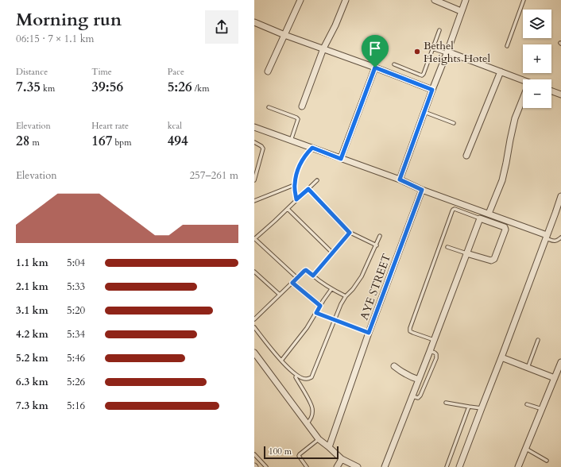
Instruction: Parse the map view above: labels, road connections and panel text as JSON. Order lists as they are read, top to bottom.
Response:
{
  "streets": {
    "street": ["AYE STREET"]
  },
  "places": ["Bethel Heights Hotel"],
  "scale_bar": "100 m",
  "page": {
    "heading": ["Morning run", "06:15 · 7 × 1.1 km"],
    "map_buttons": ["+", "−"],
    "stats": [
      ["Distance", "7.35 km"],
      ["Time", "39:56"],
      ["Pace", "5:26 /km"],
      ["Elevation", "28 m"],
      ["Heart rate", "167 bpm"],
      ["kcal", "494"]
    ],
    "chart": ["Elevation", "257–261 m"],
    "list": [
      {
        "name": "1.1 km",
        "note": "5:04"
      },
      {
        "name": "2.1 km",
        "note": "5:33"
      },
      {
        "name": "3.1 km",
        "note": "5:20"
      },
      {
        "name": "4.2 km",
        "note": "5:34"
      },
      {
        "name": "5.2 km",
        "note": "5:46"
      },
      {
        "name": "6.3 km",
        "note": "5:26"
      },
      {
        "name": "7.3 km",
        "note": "5:16"
      }
    ],
    "scale": "100 m"
  }
}
